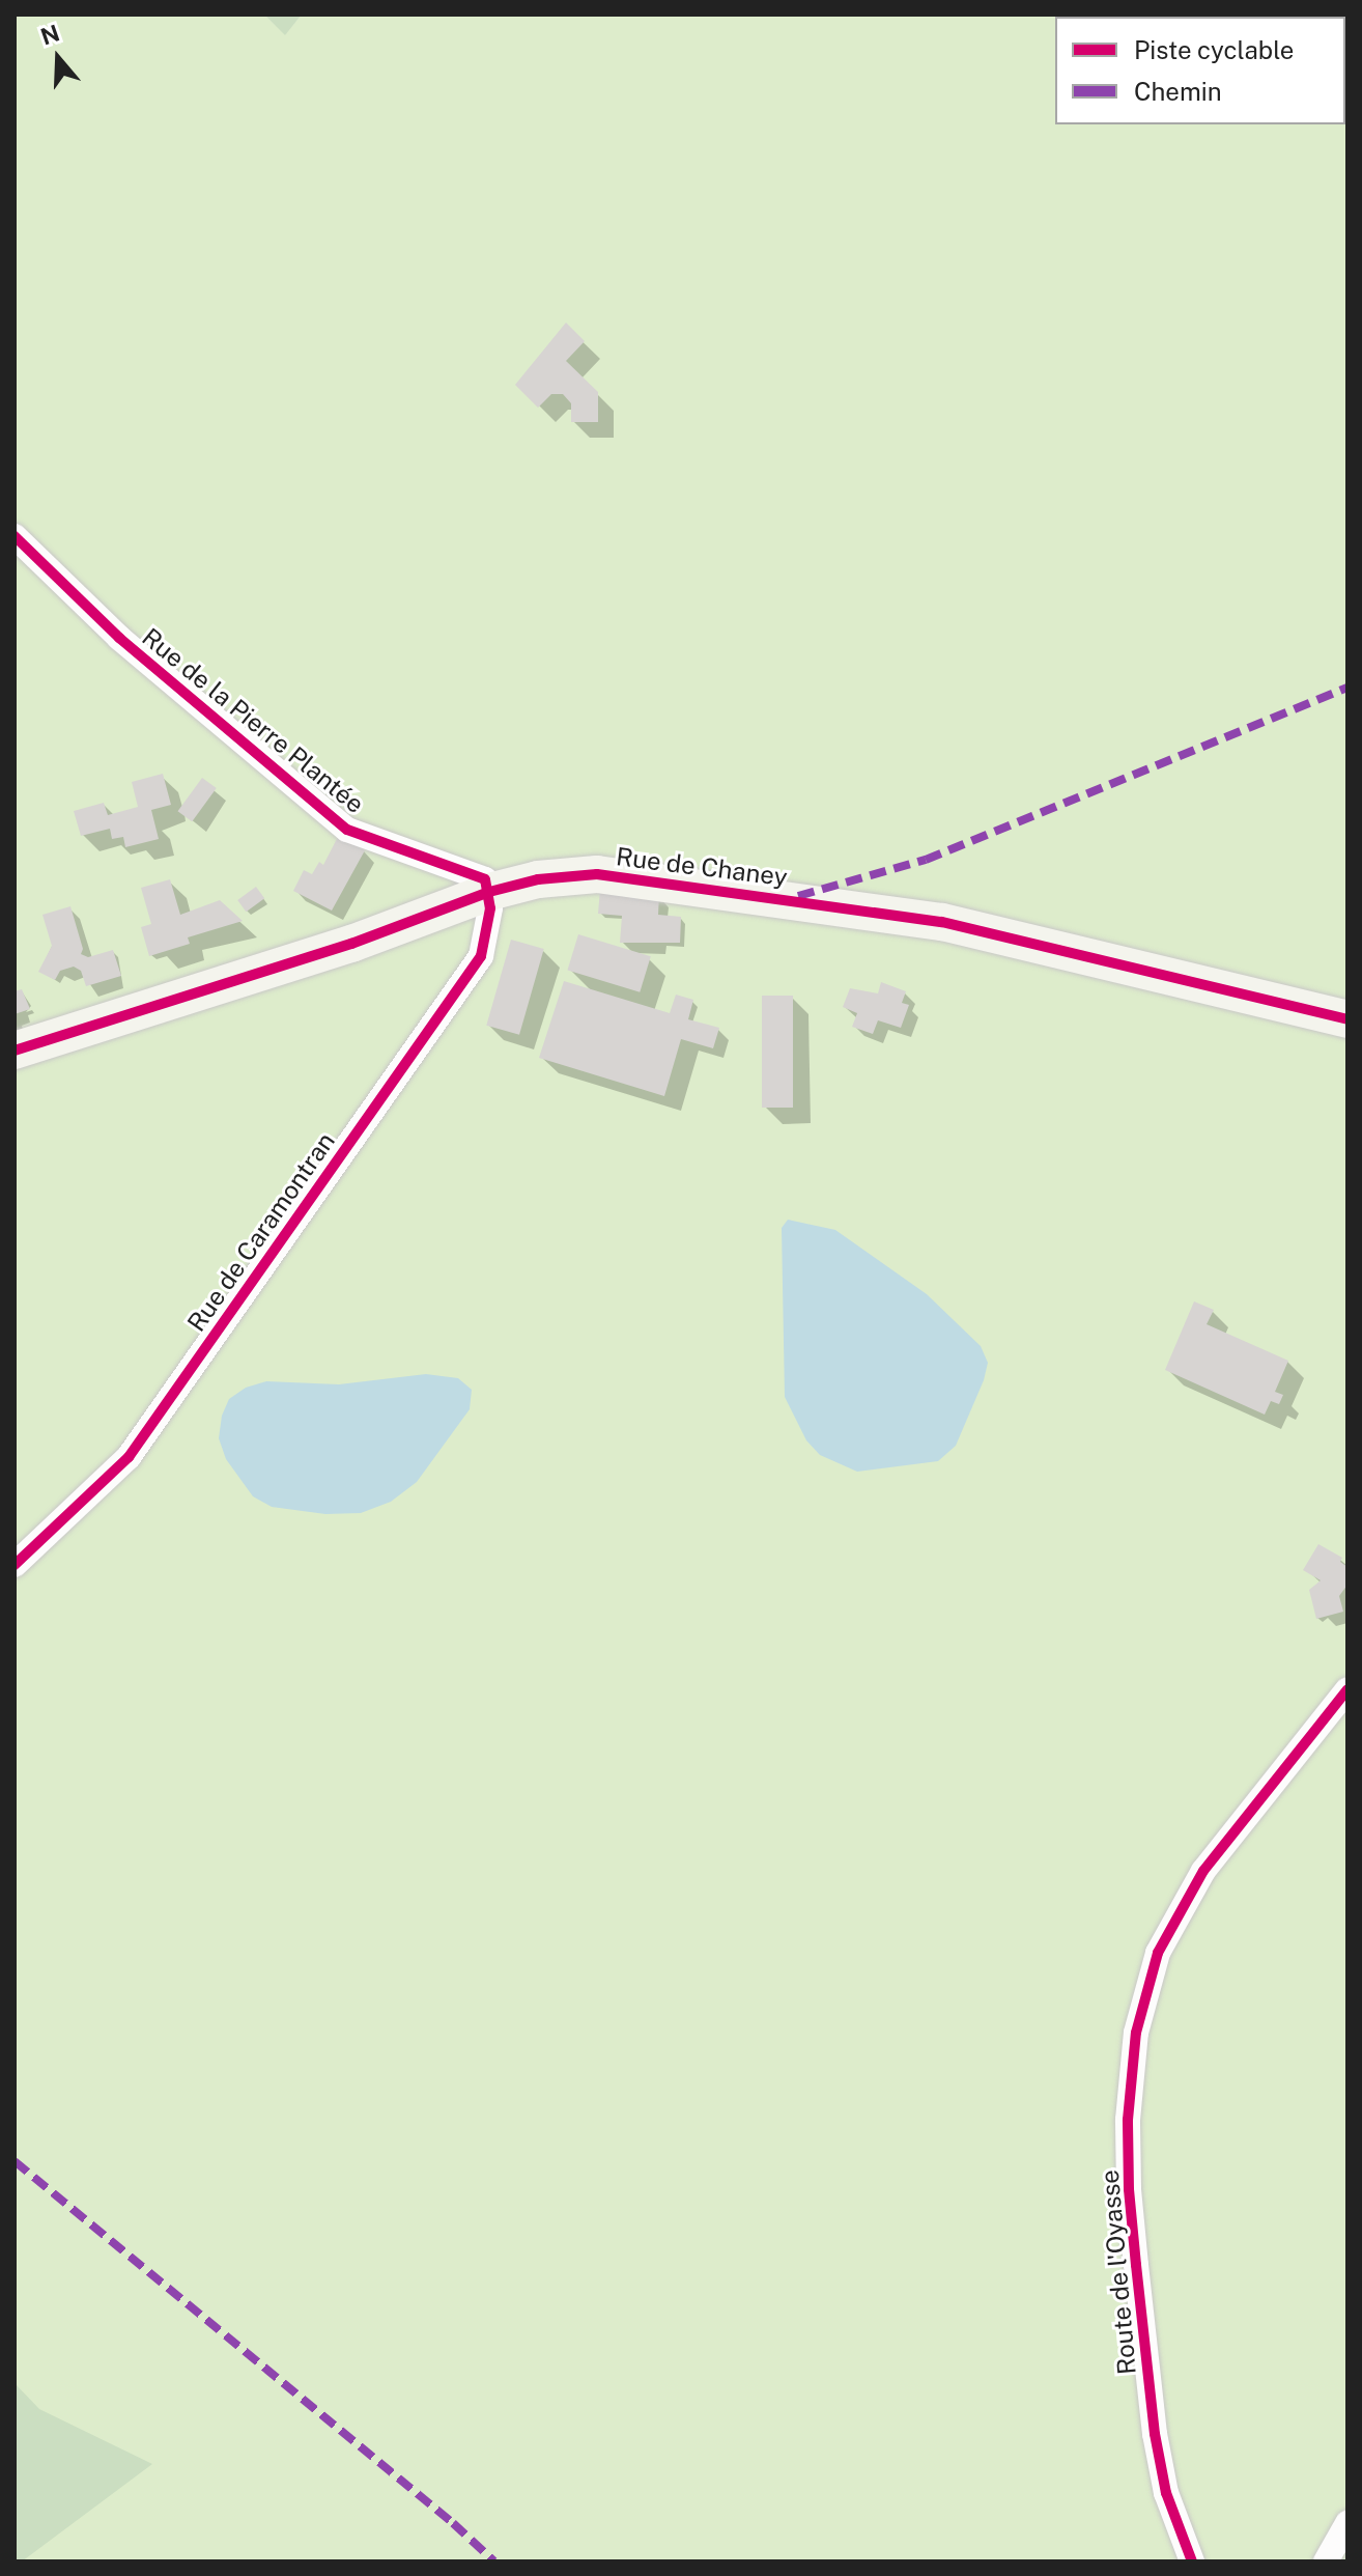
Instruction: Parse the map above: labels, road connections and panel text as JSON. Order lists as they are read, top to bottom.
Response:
{
  "streets": {
    "street": [
      "Rue de la Pierre Plantée",
      "Rue de Chaney",
      "Rue de Caramontran",
      "Route de l'Oyasse"
    ]
  },
  "crossings": [
    ["Rue de la Pierre Plantée", "Rue de Chaney"],
    ["Rue de la Pierre Plantée", "Rue de Caramontran"],
    ["Rue de Chaney", "Rue de Caramontran"]
  ],
  "legend": ["Piste cyclable", "Chemin"],
  "north": "top"
}
